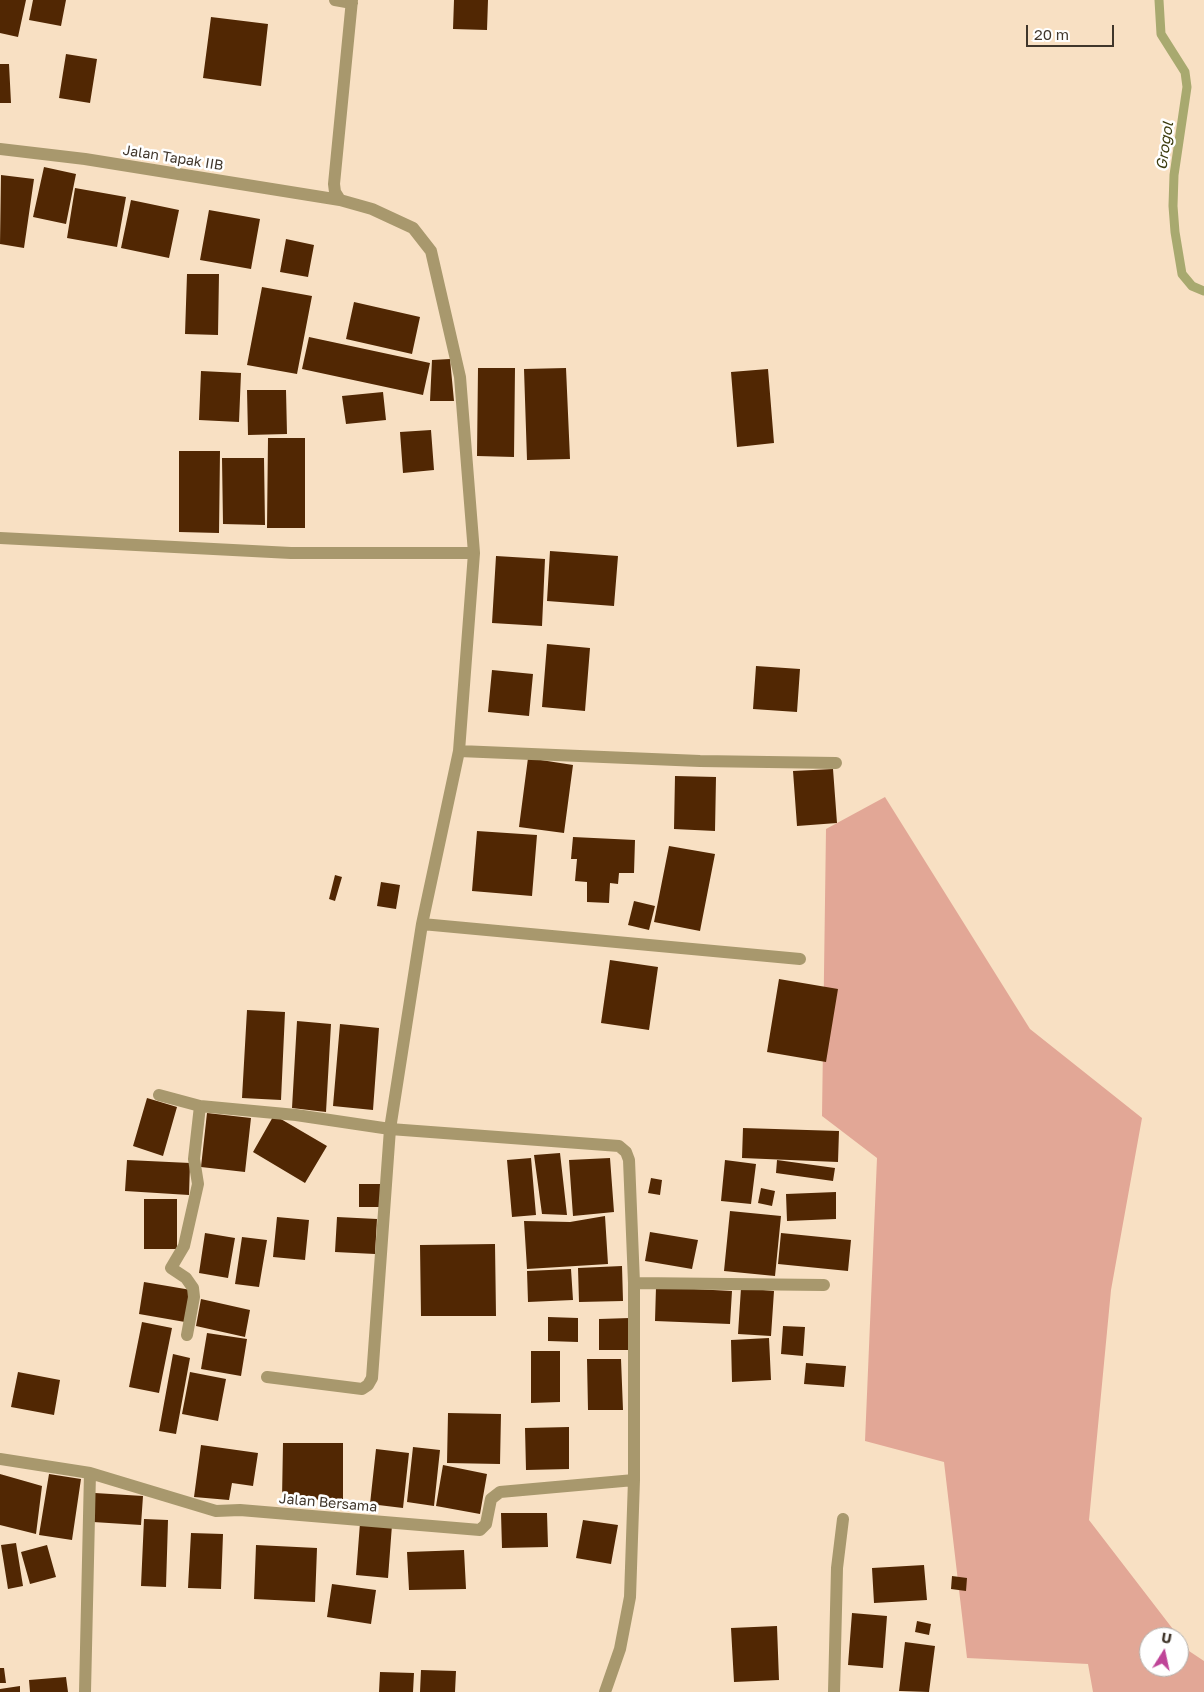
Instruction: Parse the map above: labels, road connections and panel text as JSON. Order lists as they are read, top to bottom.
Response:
{
  "streets": {
    "street": ["Jalan Tapak IIB", "Jalan Bersama"]
  },
  "water": ["Grogol"],
  "scale_bar": "20 m",
  "north": "top"
}
